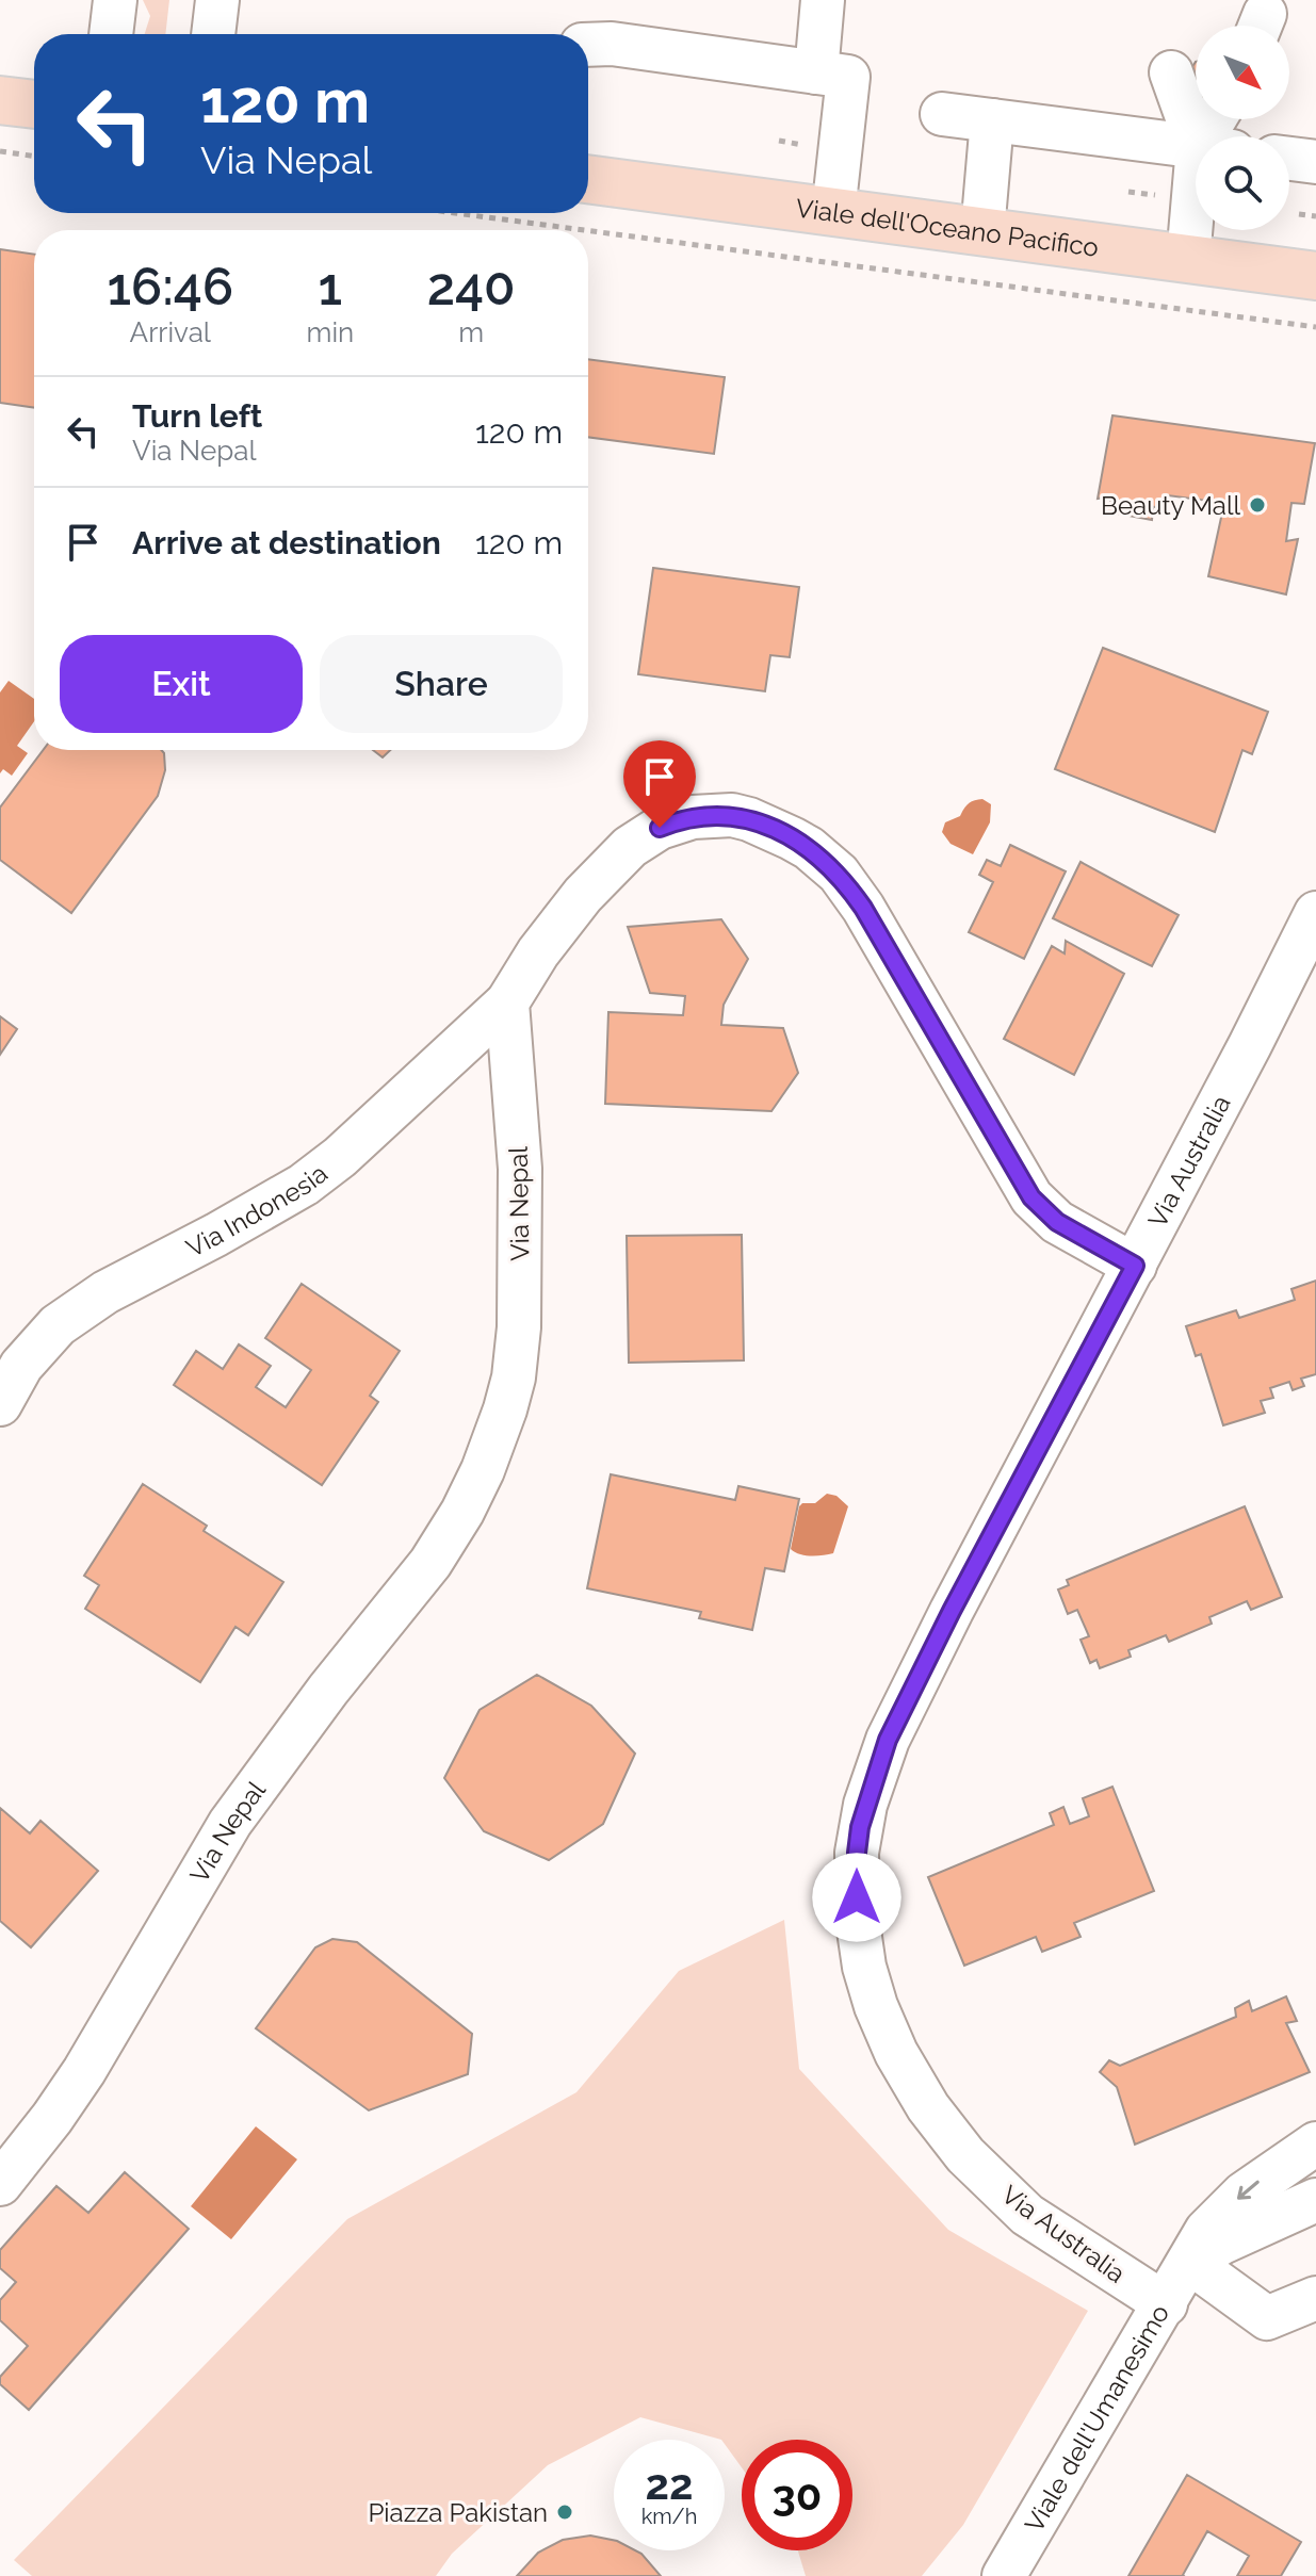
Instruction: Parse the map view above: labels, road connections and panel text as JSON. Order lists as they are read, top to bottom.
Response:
{
  "streets": {
    "main road": ["Viale dell'Oceano Pacifico"],
    "street": [
      "Via Australia",
      "Via Nepal",
      "Via Indonesia",
      "Viale dell'Umanesimo"
    ]
  },
  "crossings": [
    ["Via Australia", "Viale dell'Umanesimo"],
    ["Via Nepal", "Via Indonesia"]
  ],
  "places": ["Beauty Mall", "Piazza Pakistan"],
  "north": "bottom right",
  "page": {
    "turn": ["120 m", "Via Nepal"],
    "eta": [
      "16:46",
      "Arrival",
      "1",
      "min",
      "240",
      "m"
    ],
    "list": [
      {
        "name": "Turn left",
        "note": "Via Nepal",
        "value": "120 m"
      },
      {
        "name": "Arrive at destination",
        "value": "120 m"
      }
    ],
    "buttons": ["Exit", "Share"],
    "speed": "22 km/h",
    "limit": "30"
  }
}
